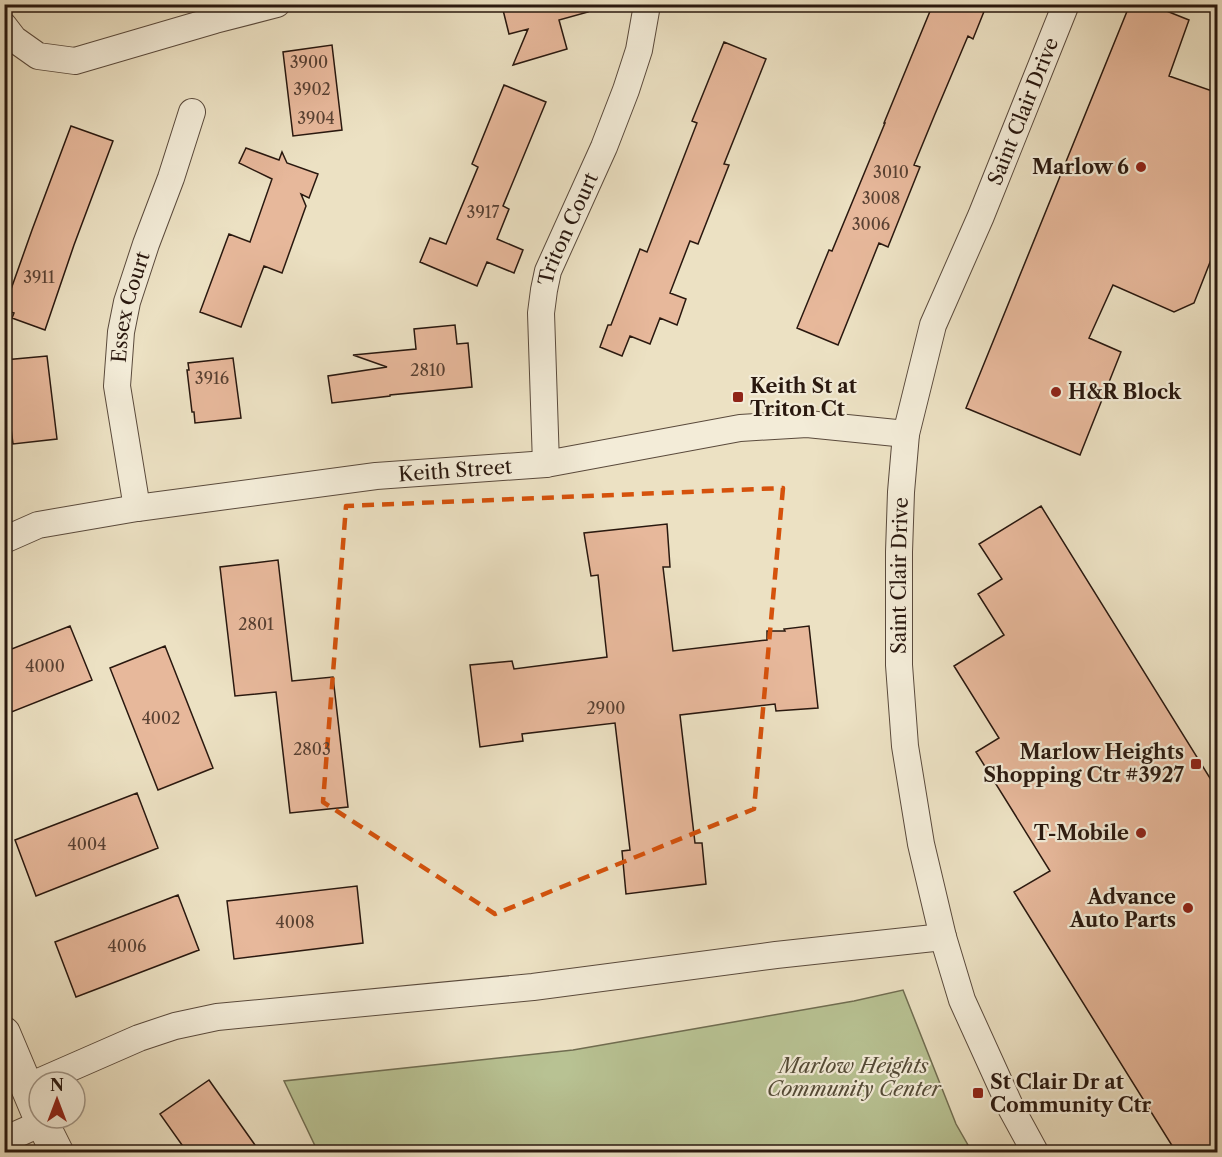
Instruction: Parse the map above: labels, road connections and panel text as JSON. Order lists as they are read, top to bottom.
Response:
{
  "streets": {
    "street": [
      "Saint Clair Drive",
      "Triton Court",
      "Essex Court",
      "Keith Street"
    ]
  },
  "crossings": [
    ["Saint Clair Drive", "Keith Street"],
    ["Triton Court", "Keith Street"],
    ["Essex Court", "Keith Street"]
  ],
  "parks": ["Marlow Heights Community Center"],
  "places": {
    "other": [
      "Marlow 6",
      "H&R Block",
      "T-Mobile",
      "Advance Auto Parts"
    ],
    "transit": ["Keith St at Triton Ct", "Marlow Heights Shopping Ctr #3927", "St Clair Dr at Community Ctr"]
  },
  "house_numbers": [
    "3900",
    "3902",
    "3904",
    "3010",
    "3008",
    "3917",
    "3006",
    "3911",
    "2810",
    "3916",
    "2801",
    "4000",
    "2900",
    "4002",
    "2803",
    "4004",
    "4008",
    "4006"
  ],
  "north": "top"
}
